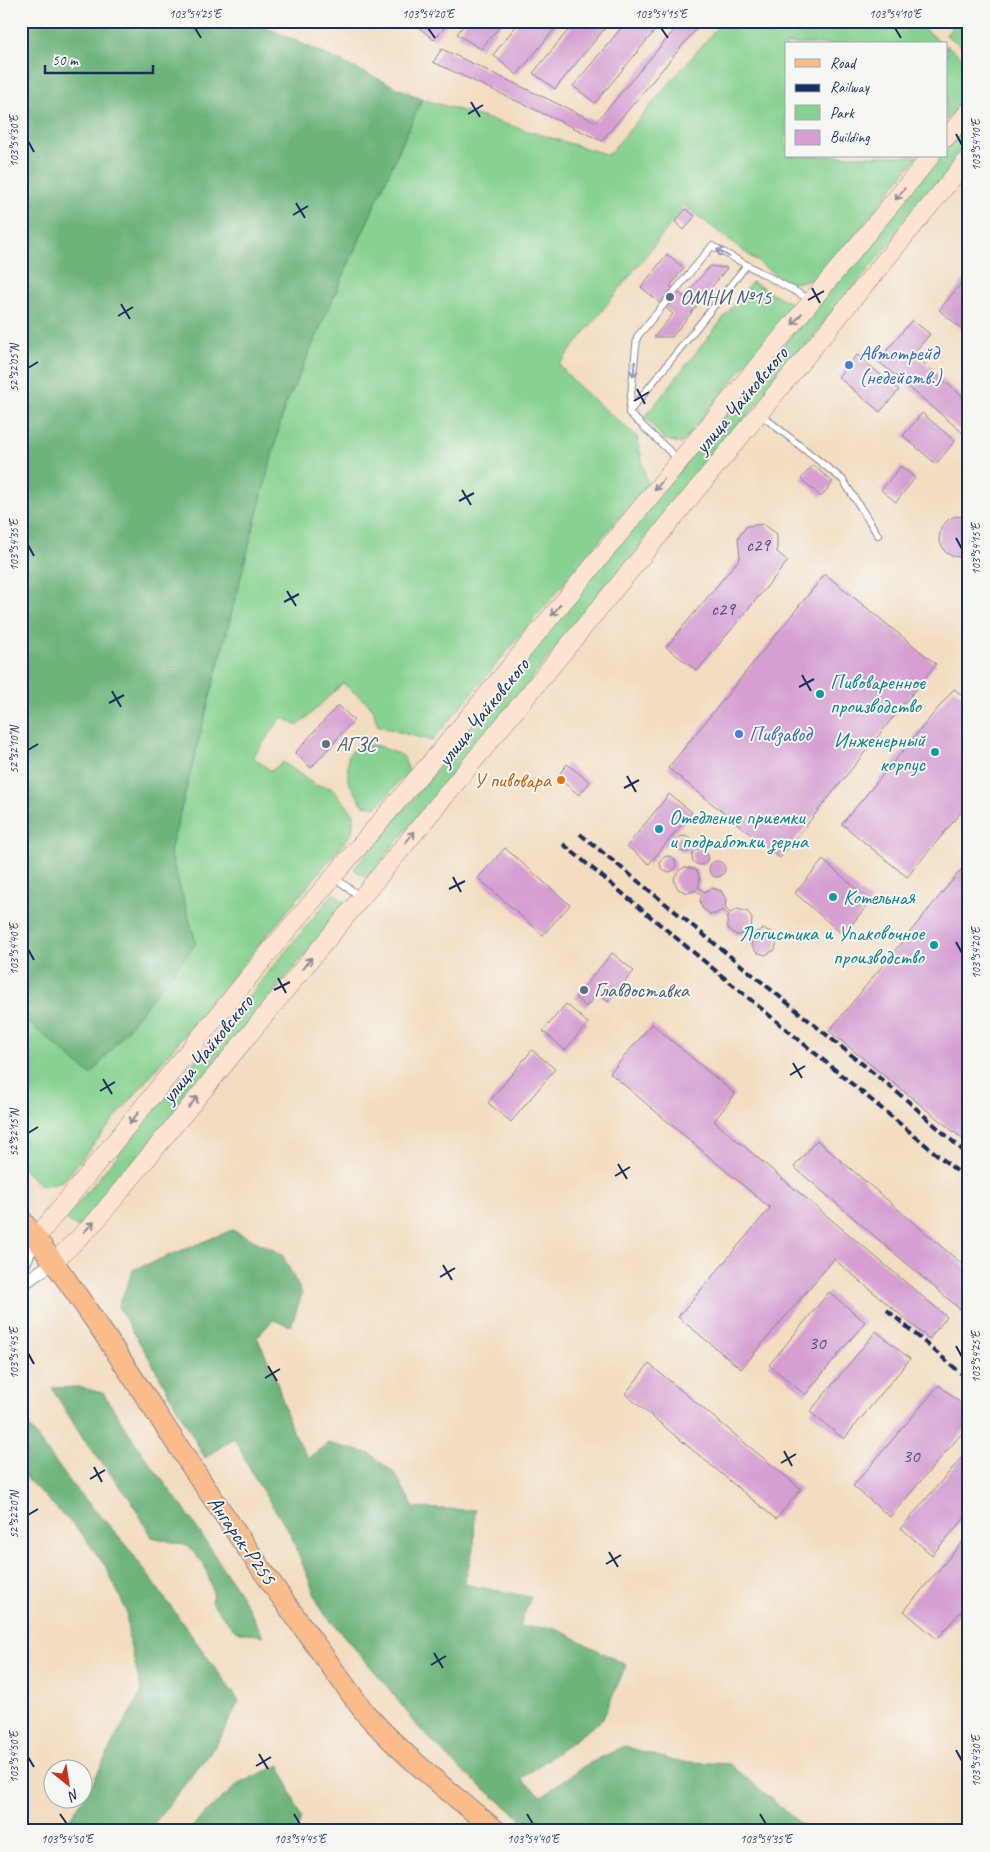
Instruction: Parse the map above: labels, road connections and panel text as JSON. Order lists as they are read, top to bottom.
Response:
{
  "streets": {
    "main road": ["улица Чайковского", "Ангарск-Р255"]
  },
  "crossings": [
    ["улица Чайковского", "Ангарск-Р255"]
  ],
  "places": [
    "ОМНИ №15",
    "Автотрейд (недейств.)",
    "Пивоваренное производство",
    "Пивзавод",
    "АГЗС",
    "Инженерный корпус",
    "У пивовара",
    "Отедление приемки и подработки зерна",
    "Котельная",
    "Логистика и Упаковочное производство",
    "Главдоставка"
  ],
  "house_numbers": [
    "с29",
    "с29",
    "30",
    "30"
  ],
  "legend": [
    "Road",
    "Railway",
    "Park",
    "Building"
  ],
  "scale_bar": "50 m",
  "north": "bottom right",
  "coordinates": [
    "103°54'25\"E",
    "103°54'20\"E",
    "103°54'15\"E",
    "103°54'10\"E",
    "103°54'30\"E",
    "52°32'05\"N",
    "103°54'35\"E",
    "52°32'10\"N",
    "103°54'40\"E",
    "52°32'15\"N",
    "103°54'45\"E",
    "52°32'20\"N",
    "103°54'50\"E"
  ]
}
